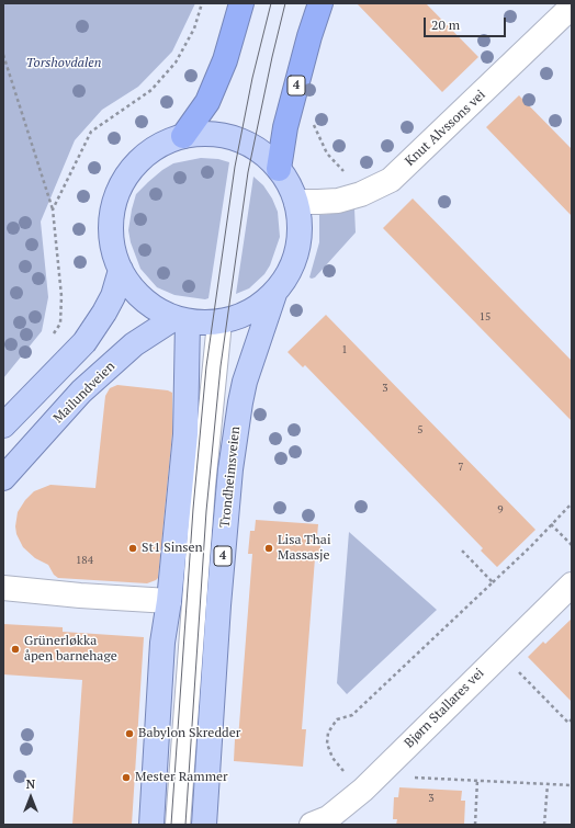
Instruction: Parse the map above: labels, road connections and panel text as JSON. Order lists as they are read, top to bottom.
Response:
{
  "streets": {
    "highway": ["4"],
    "main road": ["Mailundveien", "Trondheimsveien"],
    "street": ["Knut Alvssons vei", "Bjørn Stallares vei"]
  },
  "crossings": [
    ["Mailundveien", "Trondheimsveien"]
  ],
  "parks": ["Torshovdalen"],
  "places": [
    "St1 Sinsen",
    "Lisa Thai Massasje",
    "Grünerløkka åpen barnehage",
    "Babylon Skredder",
    "Mester Rammer"
  ],
  "house_numbers": [
    "15",
    "1",
    "3",
    "5",
    "7",
    "9",
    "184",
    "3"
  ],
  "scale_bar": "20 m",
  "north": "top"
}
